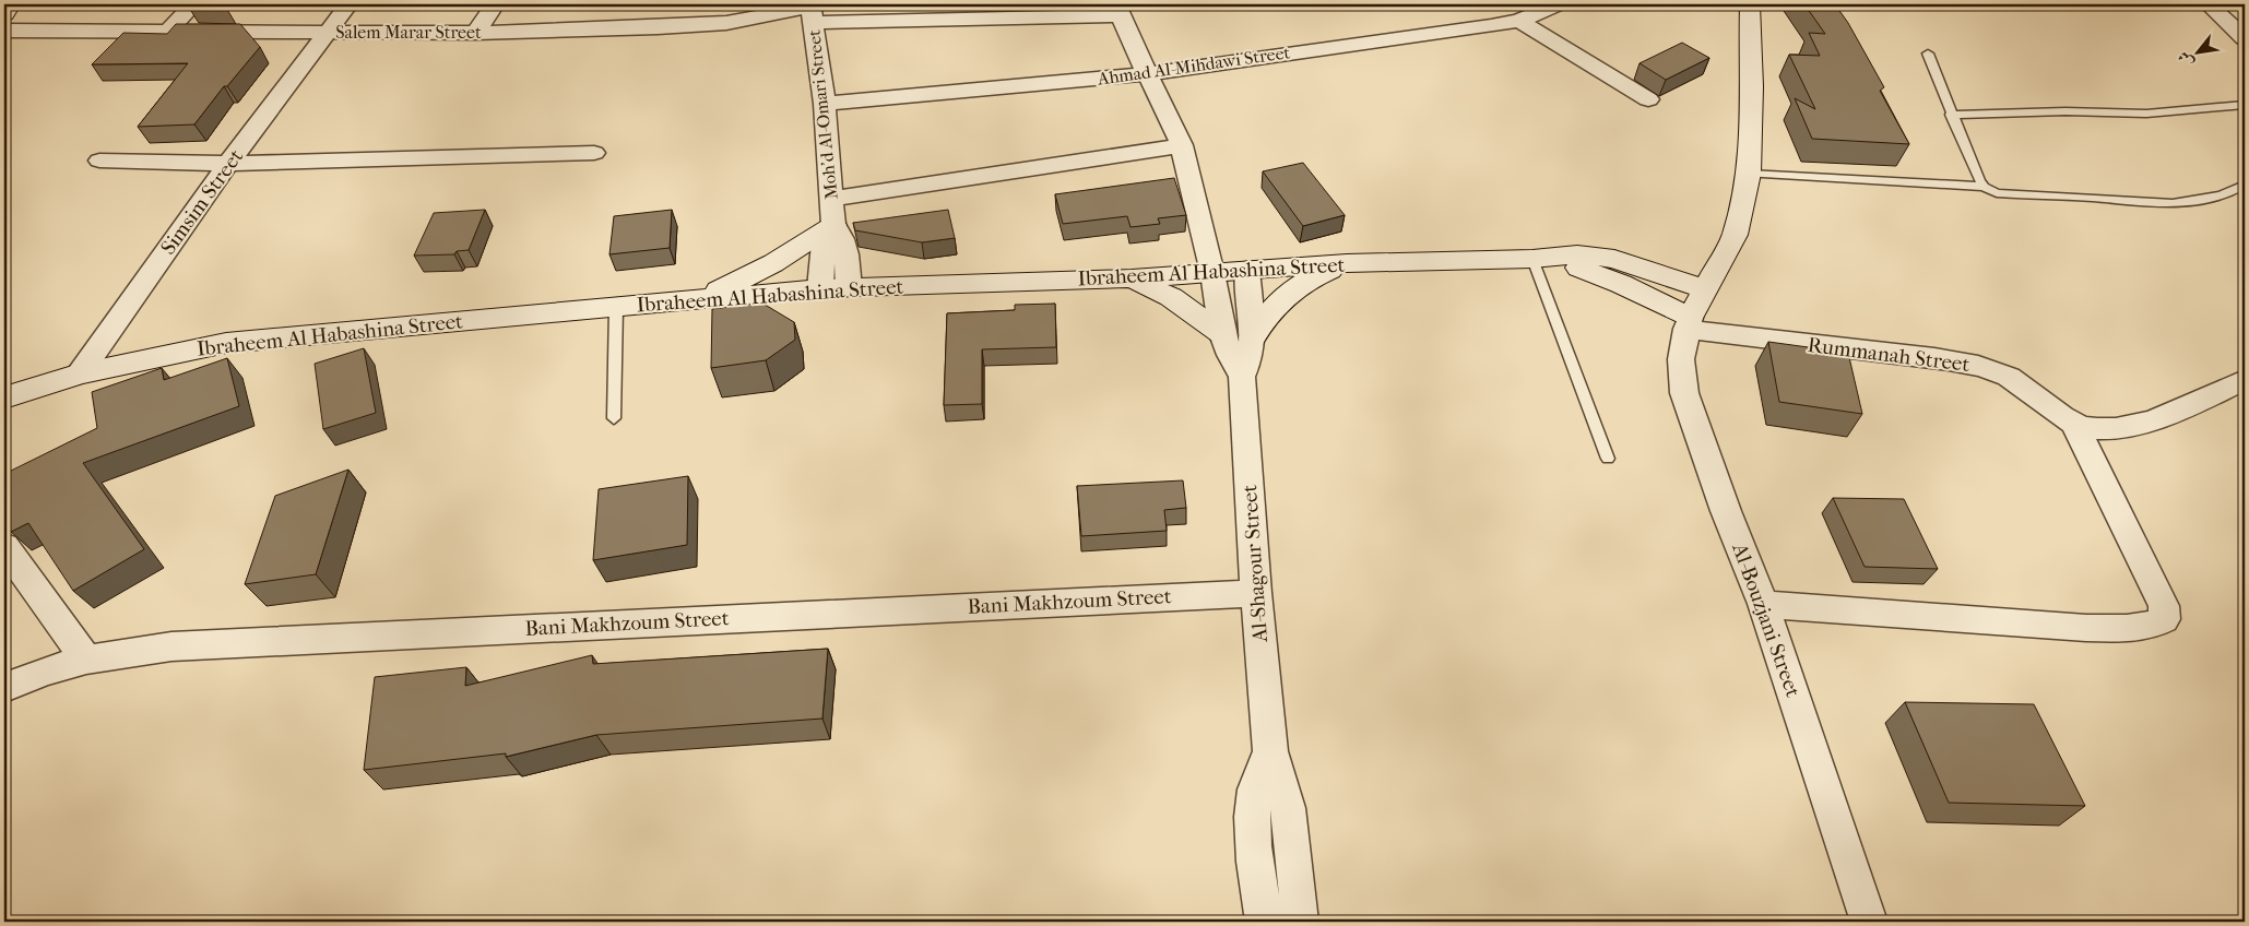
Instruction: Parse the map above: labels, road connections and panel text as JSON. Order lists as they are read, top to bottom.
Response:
{
  "streets": {
    "street": [
      "Salem Marar Street",
      "Ahmad Al-Mihdawi Street",
      "Moh’d Al-Omari Street",
      "Simsim Street",
      "Ibraheem Al Habashina Street",
      "Rummanah Street",
      "Al-Shagour Street",
      "Bani Makhzoum Street",
      "Al-Bouzjani Street"
    ]
  },
  "crossings": [
    ["Salem Marar Street", "Moh’d Al-Omari Street"],
    ["Salem Marar Street", "Simsim Street"],
    ["Salem Marar Street", "Al-Shagour Street"],
    ["Ahmad Al-Mihdawi Street", "Moh’d Al-Omari Street"],
    ["Ahmad Al-Mihdawi Street", "Al-Shagour Street"],
    ["Moh’d Al-Omari Street", "Ibraheem Al Habashina Street"],
    ["Simsim Street", "Ibraheem Al Habashina Street"],
    ["Ibraheem Al Habashina Street", "Rummanah Street"],
    ["Ibraheem Al Habashina Street", "Al-Shagour Street"],
    ["Ibraheem Al Habashina Street", "Al-Bouzjani Street"],
    ["Rummanah Street", "Al-Bouzjani Street"],
    ["Al-Shagour Street", "Bani Makhzoum Street"]
  ],
  "north": "bottom left"
}
